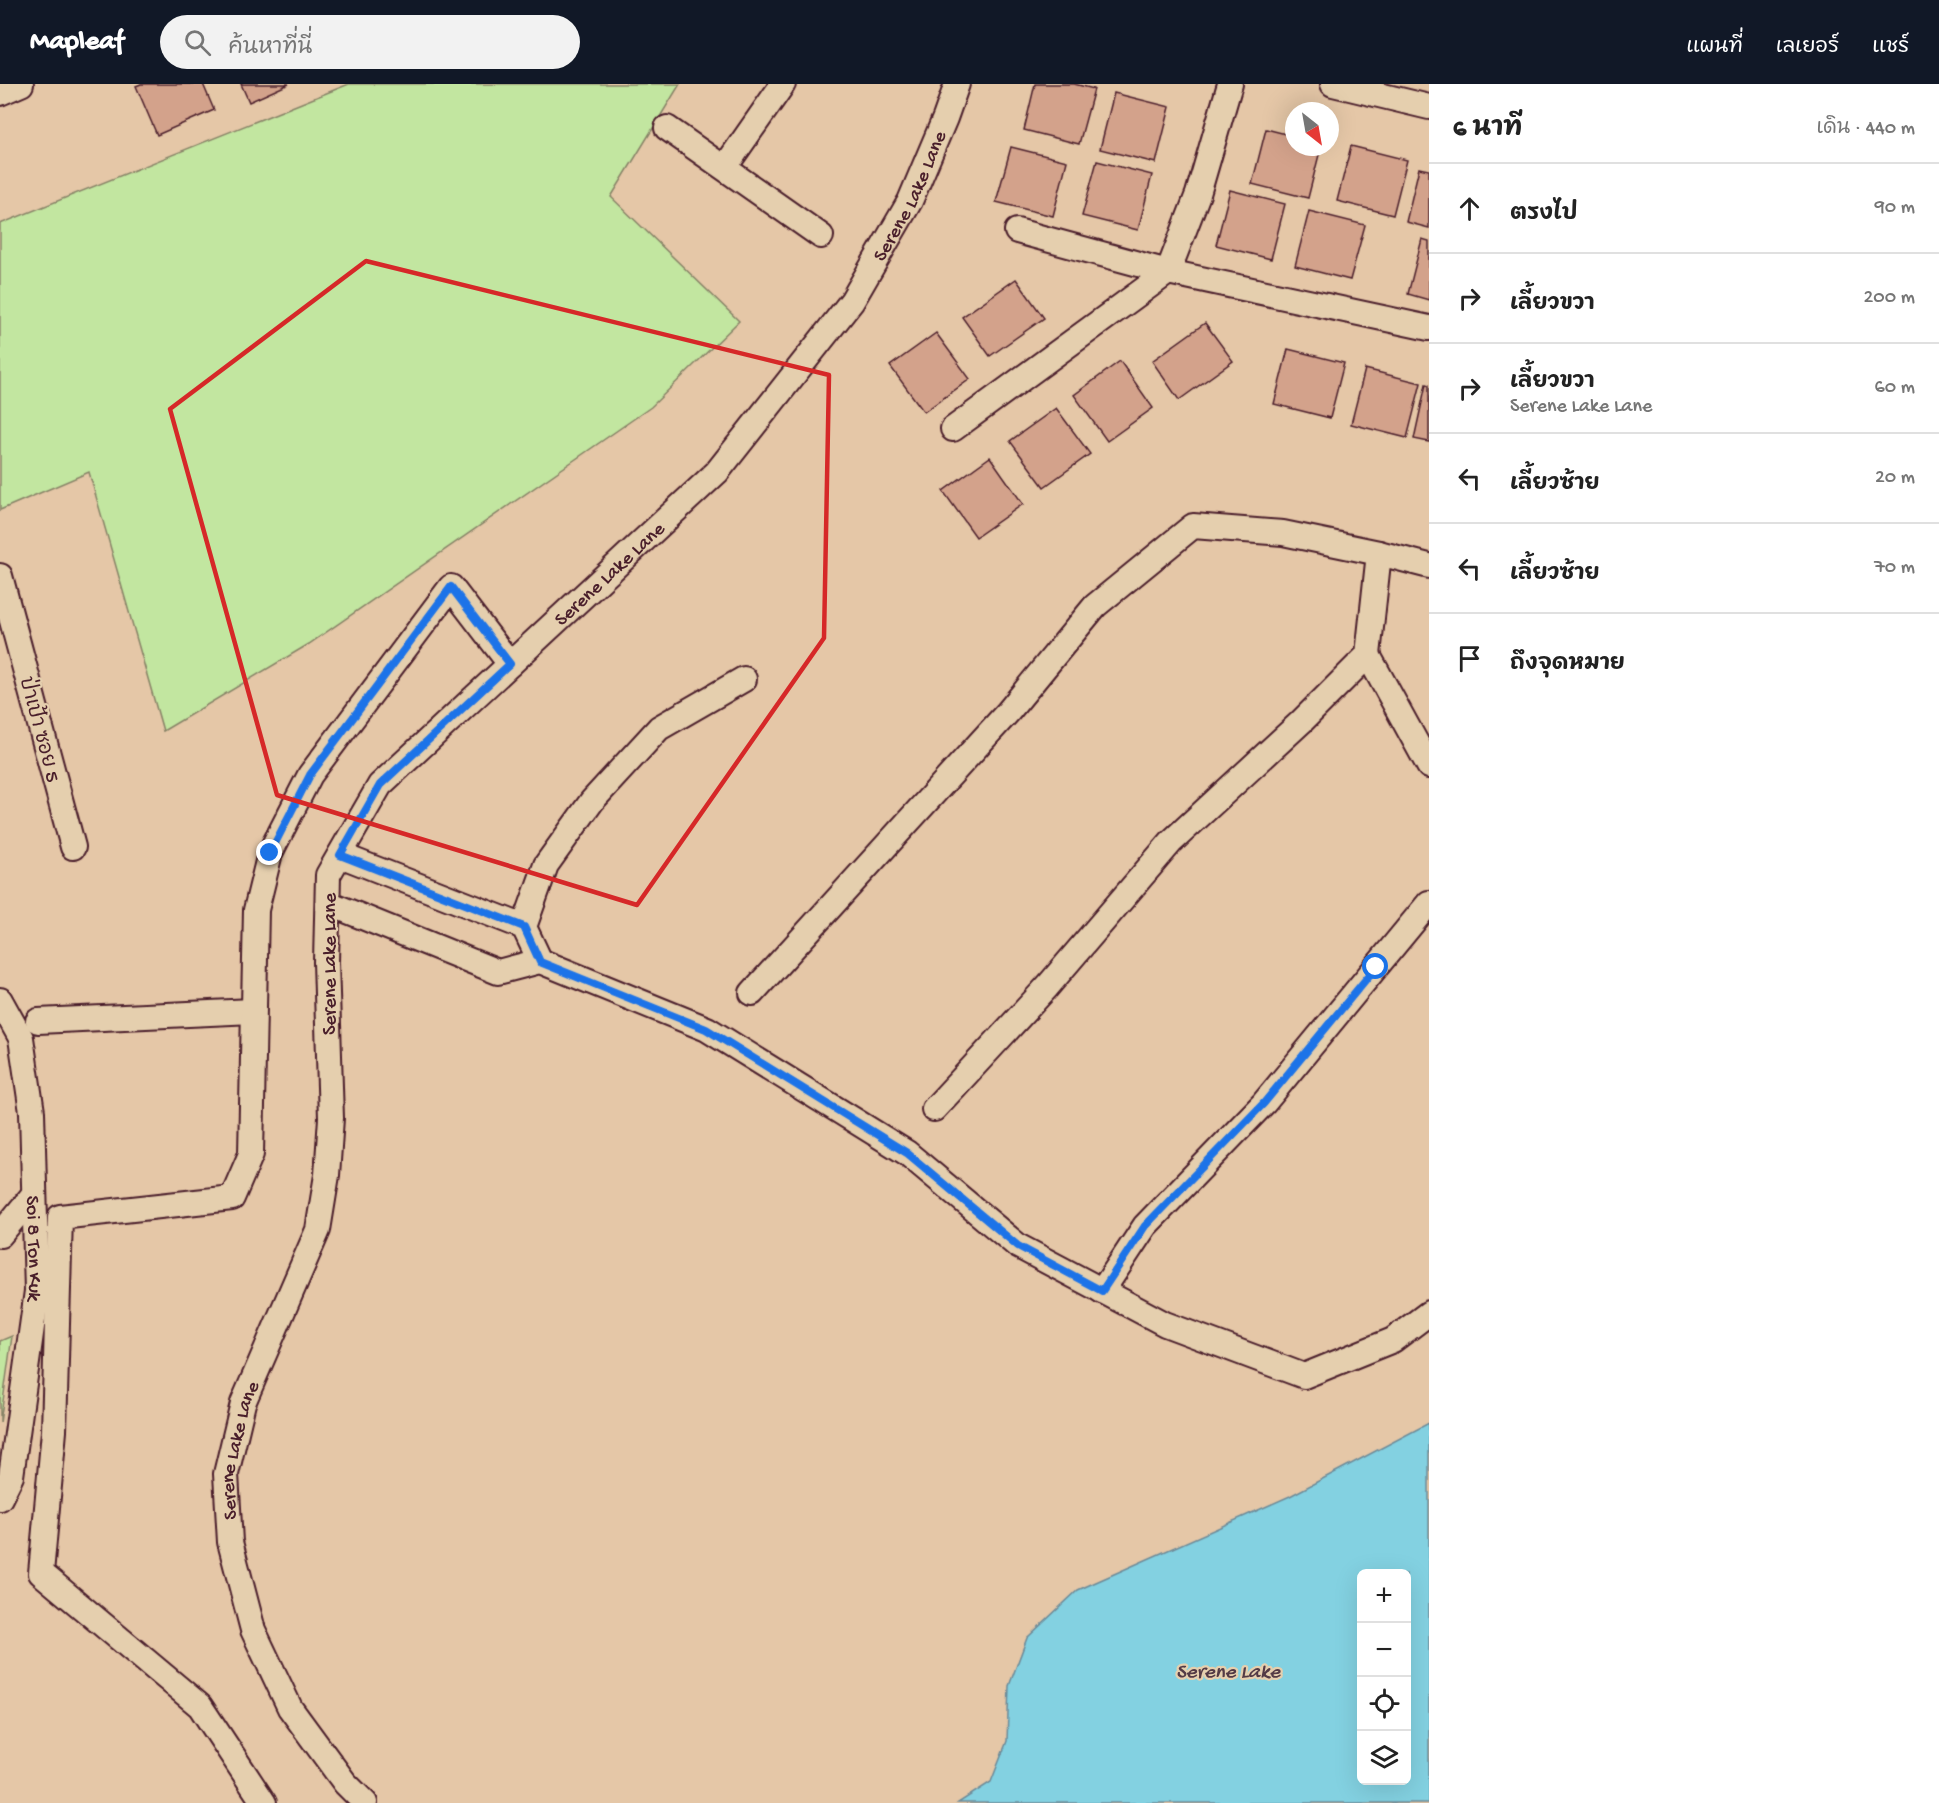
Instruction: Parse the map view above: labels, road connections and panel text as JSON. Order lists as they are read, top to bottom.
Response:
{
  "streets": {
    "street": ["Serene Lake Lane", "ป่าเป้า ซอย 5", "Soi 8 Ton Kuk"]
  },
  "water": ["Serene Lake"],
  "north": "bottom right",
  "page": {
    "header": "Mapleaf",
    "search": "ค้นหาที่นี่",
    "nav": ["แผนที่", "เลเยอร์", "แชร์"],
    "heading": ["6 นาที", "เดิน · 440 m"],
    "list": [
      ["ตรงไป", "90 m"],
      ["เลี้ยวขวา", "200 m"],
      ["เลี้ยวขวา", "Serene Lake Lane", "60 m"],
      ["เลี้ยวซ้าย", "20 m"],
      ["เลี้ยวซ้าย", "70 m"],
      "ถึงจุดหมาย"
    ],
    "map_buttons": ["+", "−"]
  }
}
